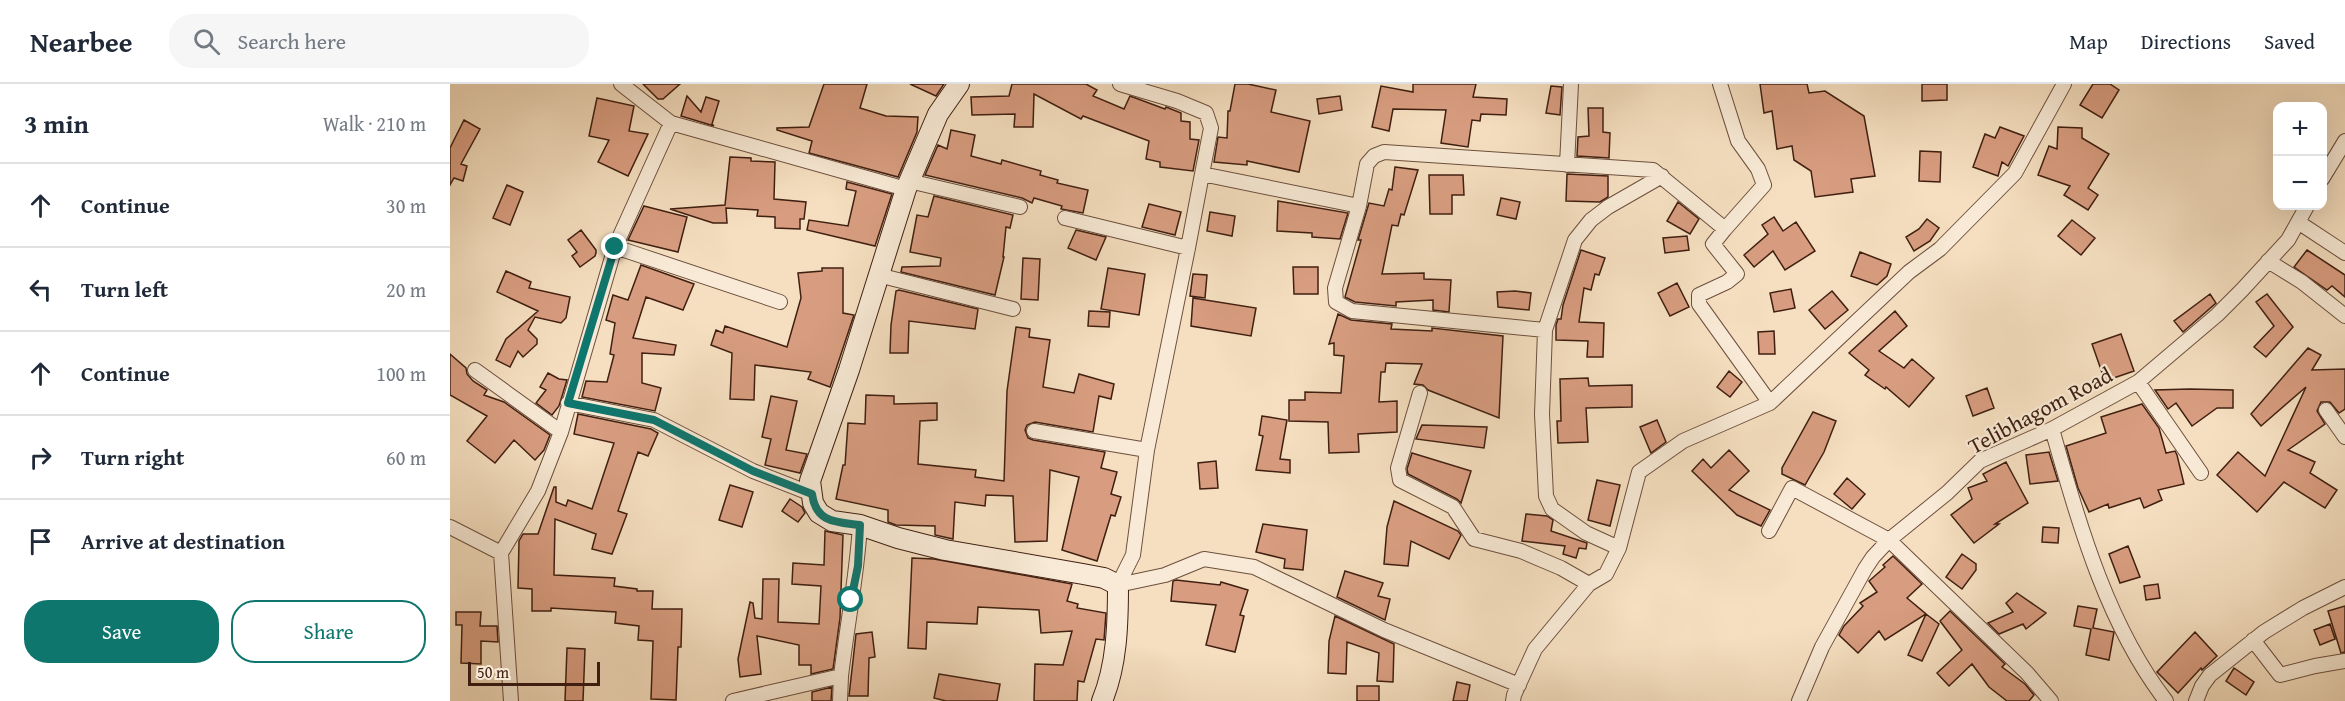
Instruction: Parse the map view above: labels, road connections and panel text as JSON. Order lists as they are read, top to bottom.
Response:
{
  "streets": {
    "street": ["Telibhagom Road"]
  },
  "scale_bar": "50 m",
  "page": {
    "header": "Nearbee",
    "search": "Search here",
    "nav": ["Map", "Directions", "Saved"],
    "heading": ["3 min", "Walk · 210 m"],
    "map_buttons": ["+", "−"],
    "list": [
      ["Continue", "30 m"],
      ["Turn left", "20 m"],
      ["Continue", "100 m"],
      ["Turn right", "60 m"],
      "Arrive at destination"
    ],
    "buttons": ["Save", "Share"],
    "scale": "50 m"
  }
}
